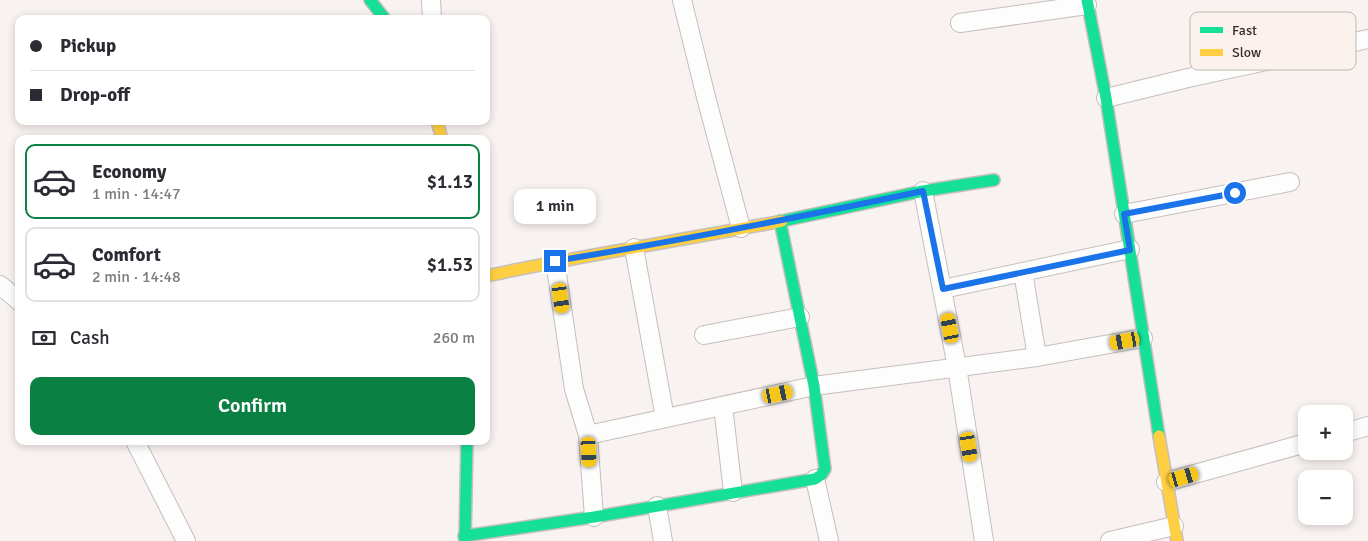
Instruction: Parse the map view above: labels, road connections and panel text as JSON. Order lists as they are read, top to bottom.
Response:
{
  "legend": ["Fast", "Slow"],
  "page": {
    "banner": ["Pickup", "Drop-off"],
    "list": [
      {
        "name": "Economy",
        "note": "1 min · 14:47",
        "value": "$1.13"
      },
      {
        "name": "Comfort",
        "note": "2 min · 14:48",
        "value": "$1.53"
      }
    ],
    "bubble": "1 min",
    "pay": ["Cash", "260 m"],
    "buttons": "Confirm",
    "map_buttons": ["+", "−"]
  }
}
